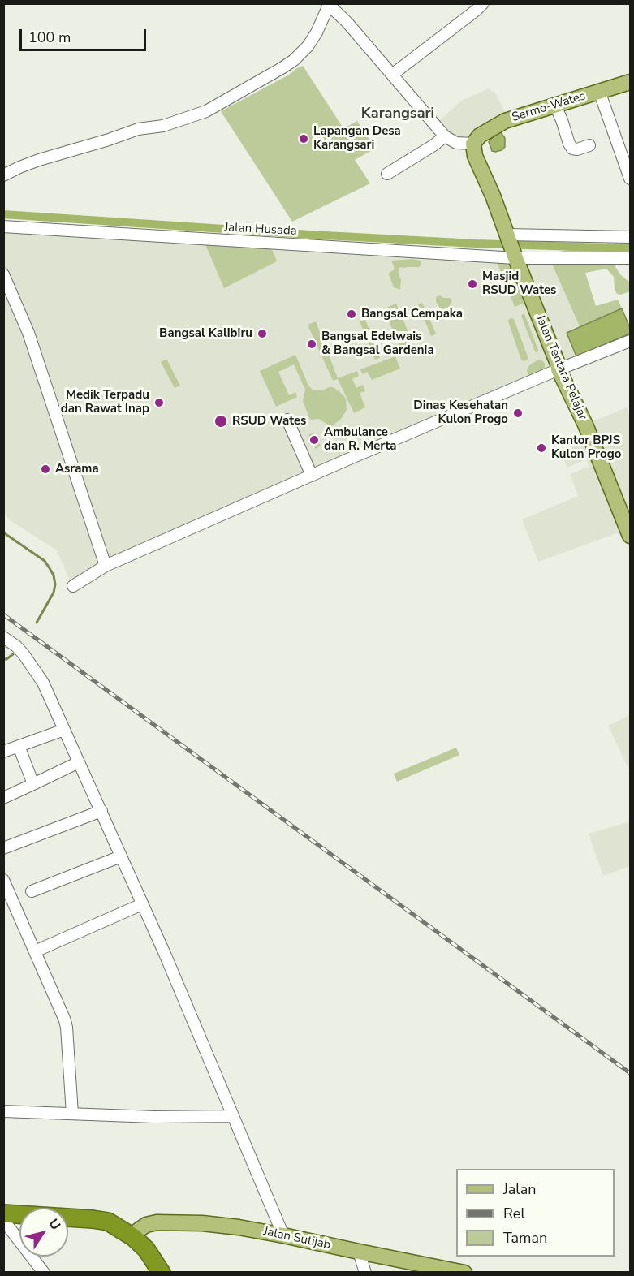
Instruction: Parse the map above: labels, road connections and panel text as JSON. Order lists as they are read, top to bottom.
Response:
{
  "streets": {
    "main road": ["Sermo-Wates", "Jalan Tentara Pelajar", "Jalan Sutijab"],
    "street": ["Jalan Husada"]
  },
  "crossings": [
    ["Sermo-Wates", "Jalan Tentara Pelajar"],
    ["Jalan Husada", "Jalan Tentara Pelajar"]
  ],
  "districts": ["Karangsari"],
  "places": [
    "Lapangan Desa Karangsari",
    "Masjid RSUD Wates",
    "Bangsal Cempaka",
    "Bangsal Kalibiru",
    "Bangsal Edelwais & Bangsal Gardenia",
    "Medik Terpadu dan Rawat Inap",
    "Dinas Kesehatan Kulon Progo",
    "RSUD Wates",
    "Ambulance dan R. Merta",
    "Kantor BPJS Kulon Progo",
    "Asrama"
  ],
  "legend": ["Jalan", "Rel", "Taman"],
  "scale_bar": "100 m",
  "north": "top right"
}
